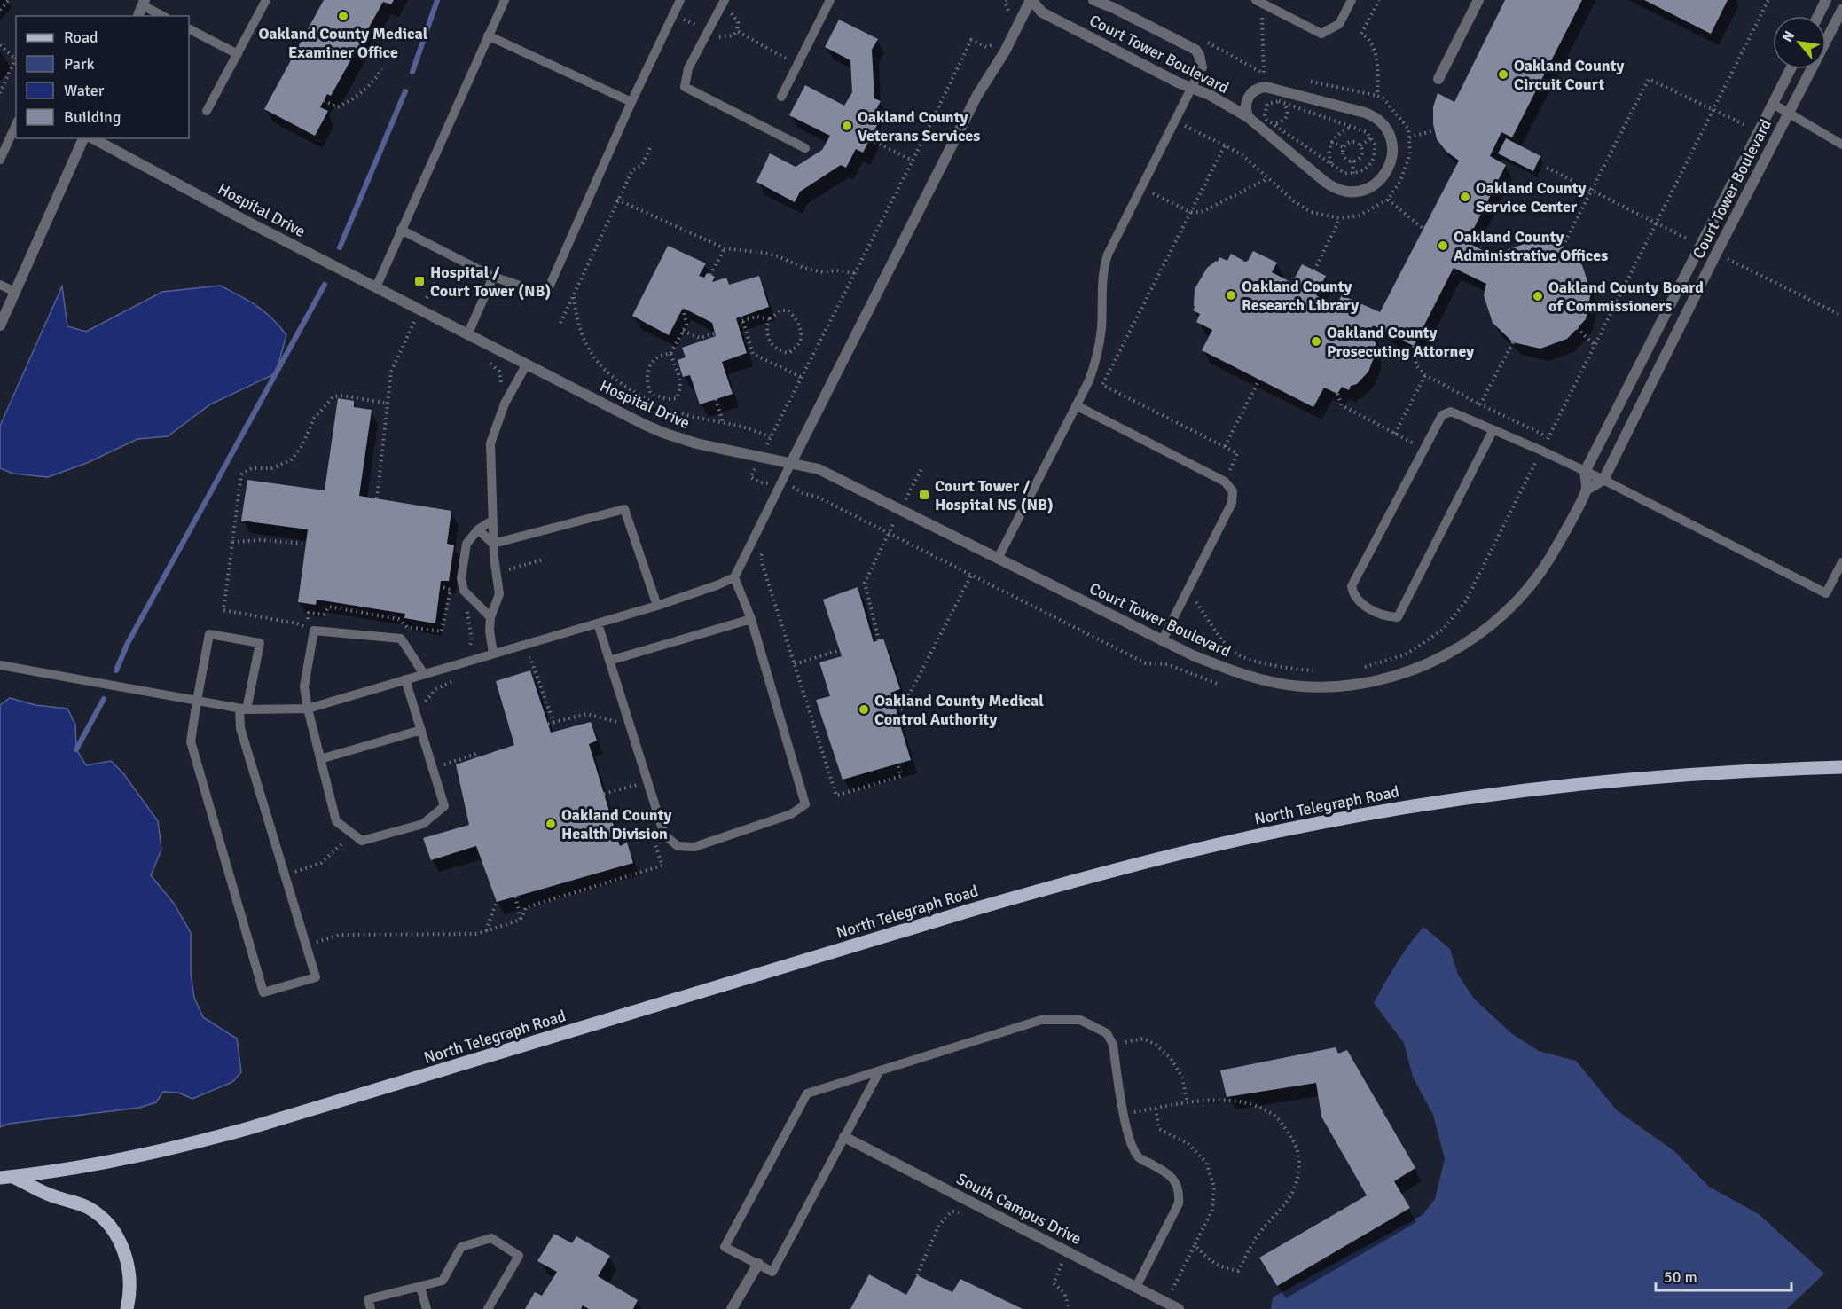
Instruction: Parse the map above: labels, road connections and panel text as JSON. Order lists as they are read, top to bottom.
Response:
{
  "streets": {
    "main road": ["North Telegraph Road"],
    "street": ["Court Tower Boulevard", "Hospital Drive", "South Campus Drive"]
  },
  "crossings": [
    ["Court Tower Boulevard", "Hospital Drive"]
  ],
  "places": {
    "other": [
      "Oakland County Medical Examiner Office",
      "Oakland County Circuit Court",
      "Oakland County Veterans Services",
      "Oakland County Service Center",
      "Oakland County Administrative Offices",
      "Oakland County Research Library",
      "Oakland County Board of Commissioners",
      "Oakland County Prosecuting Attorney",
      "Oakland County Medical Control Authority",
      "Oakland County Health Division"
    ],
    "transit": ["Hospital / Court Tower (NB)", "Court Tower / Hospital NS (NB)"]
  },
  "legend": [
    "Road",
    "Park",
    "Water",
    "Building"
  ],
  "scale_bar": "50 m",
  "north": "top left"
}
